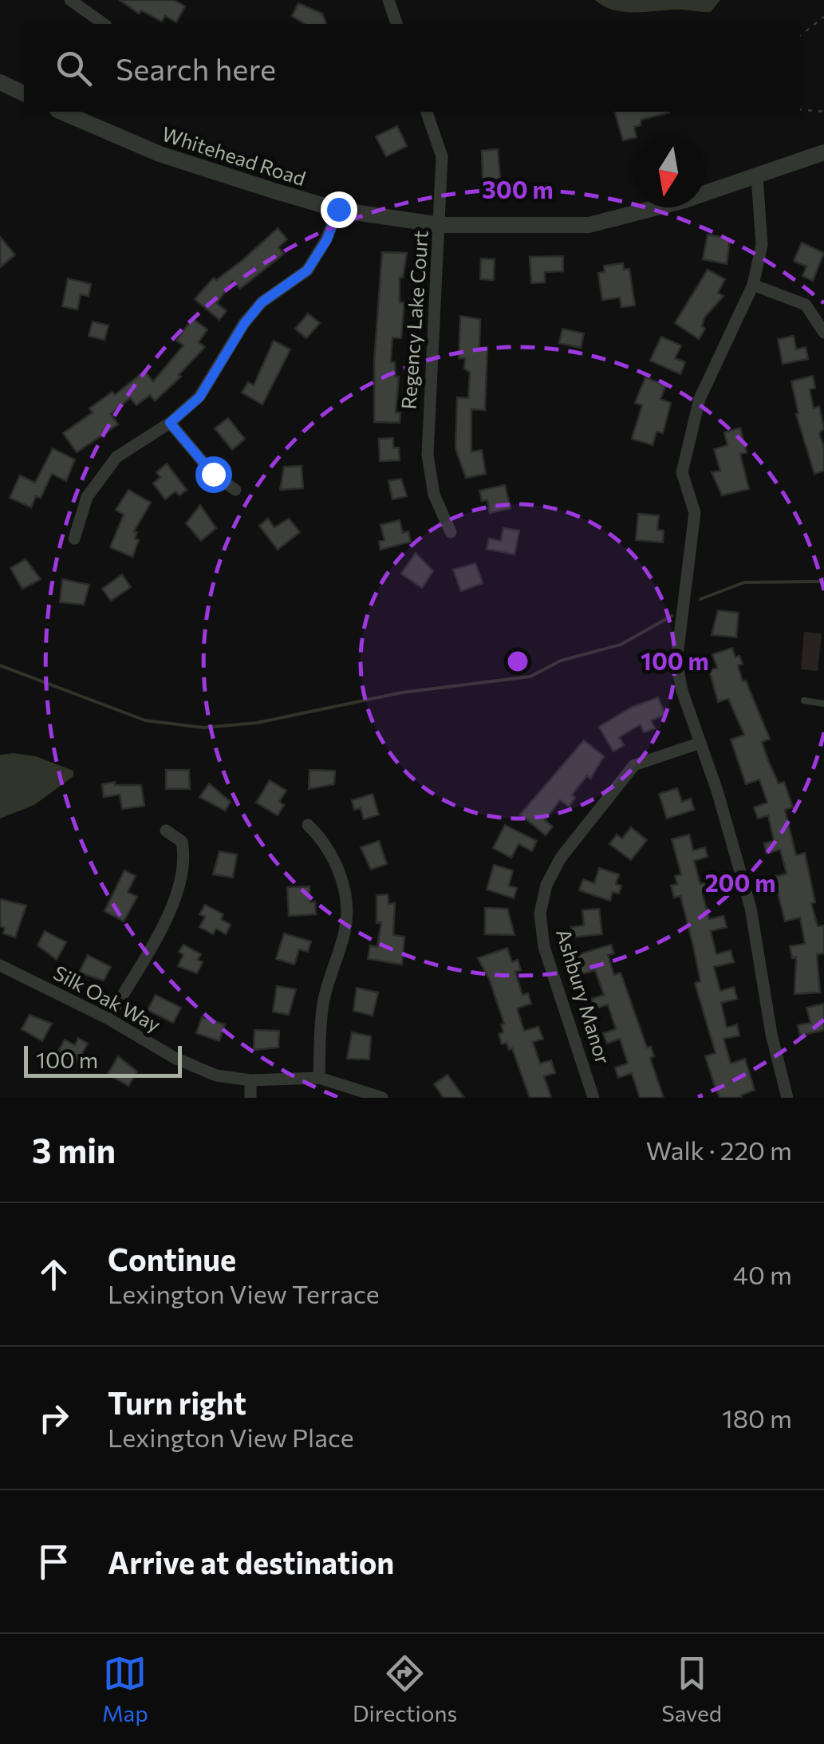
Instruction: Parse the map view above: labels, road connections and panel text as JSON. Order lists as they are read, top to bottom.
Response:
{
  "streets": {
    "street": [
      "Whitehead Road",
      "Regency Lake Court",
      "Ashbury Manor",
      "Silk Oak Way"
    ]
  },
  "crossings": [
    ["Whitehead Road", "Regency Lake Court"]
  ],
  "scale_bar": "100 m",
  "north": "bottom",
  "page": {
    "search": "Search here",
    "scale": "100 m",
    "heading": ["3 min", "Walk · 220 m"],
    "list": [
      ["Continue", "Lexington View Terrace", "40 m"],
      ["Turn right", "Lexington View Place", "180 m"],
      "Arrive at destination"
    ],
    "nav": ["Map", "Directions", "Saved"]
  },
  "rings": ["300 m", "100 m", "200 m"]
}
